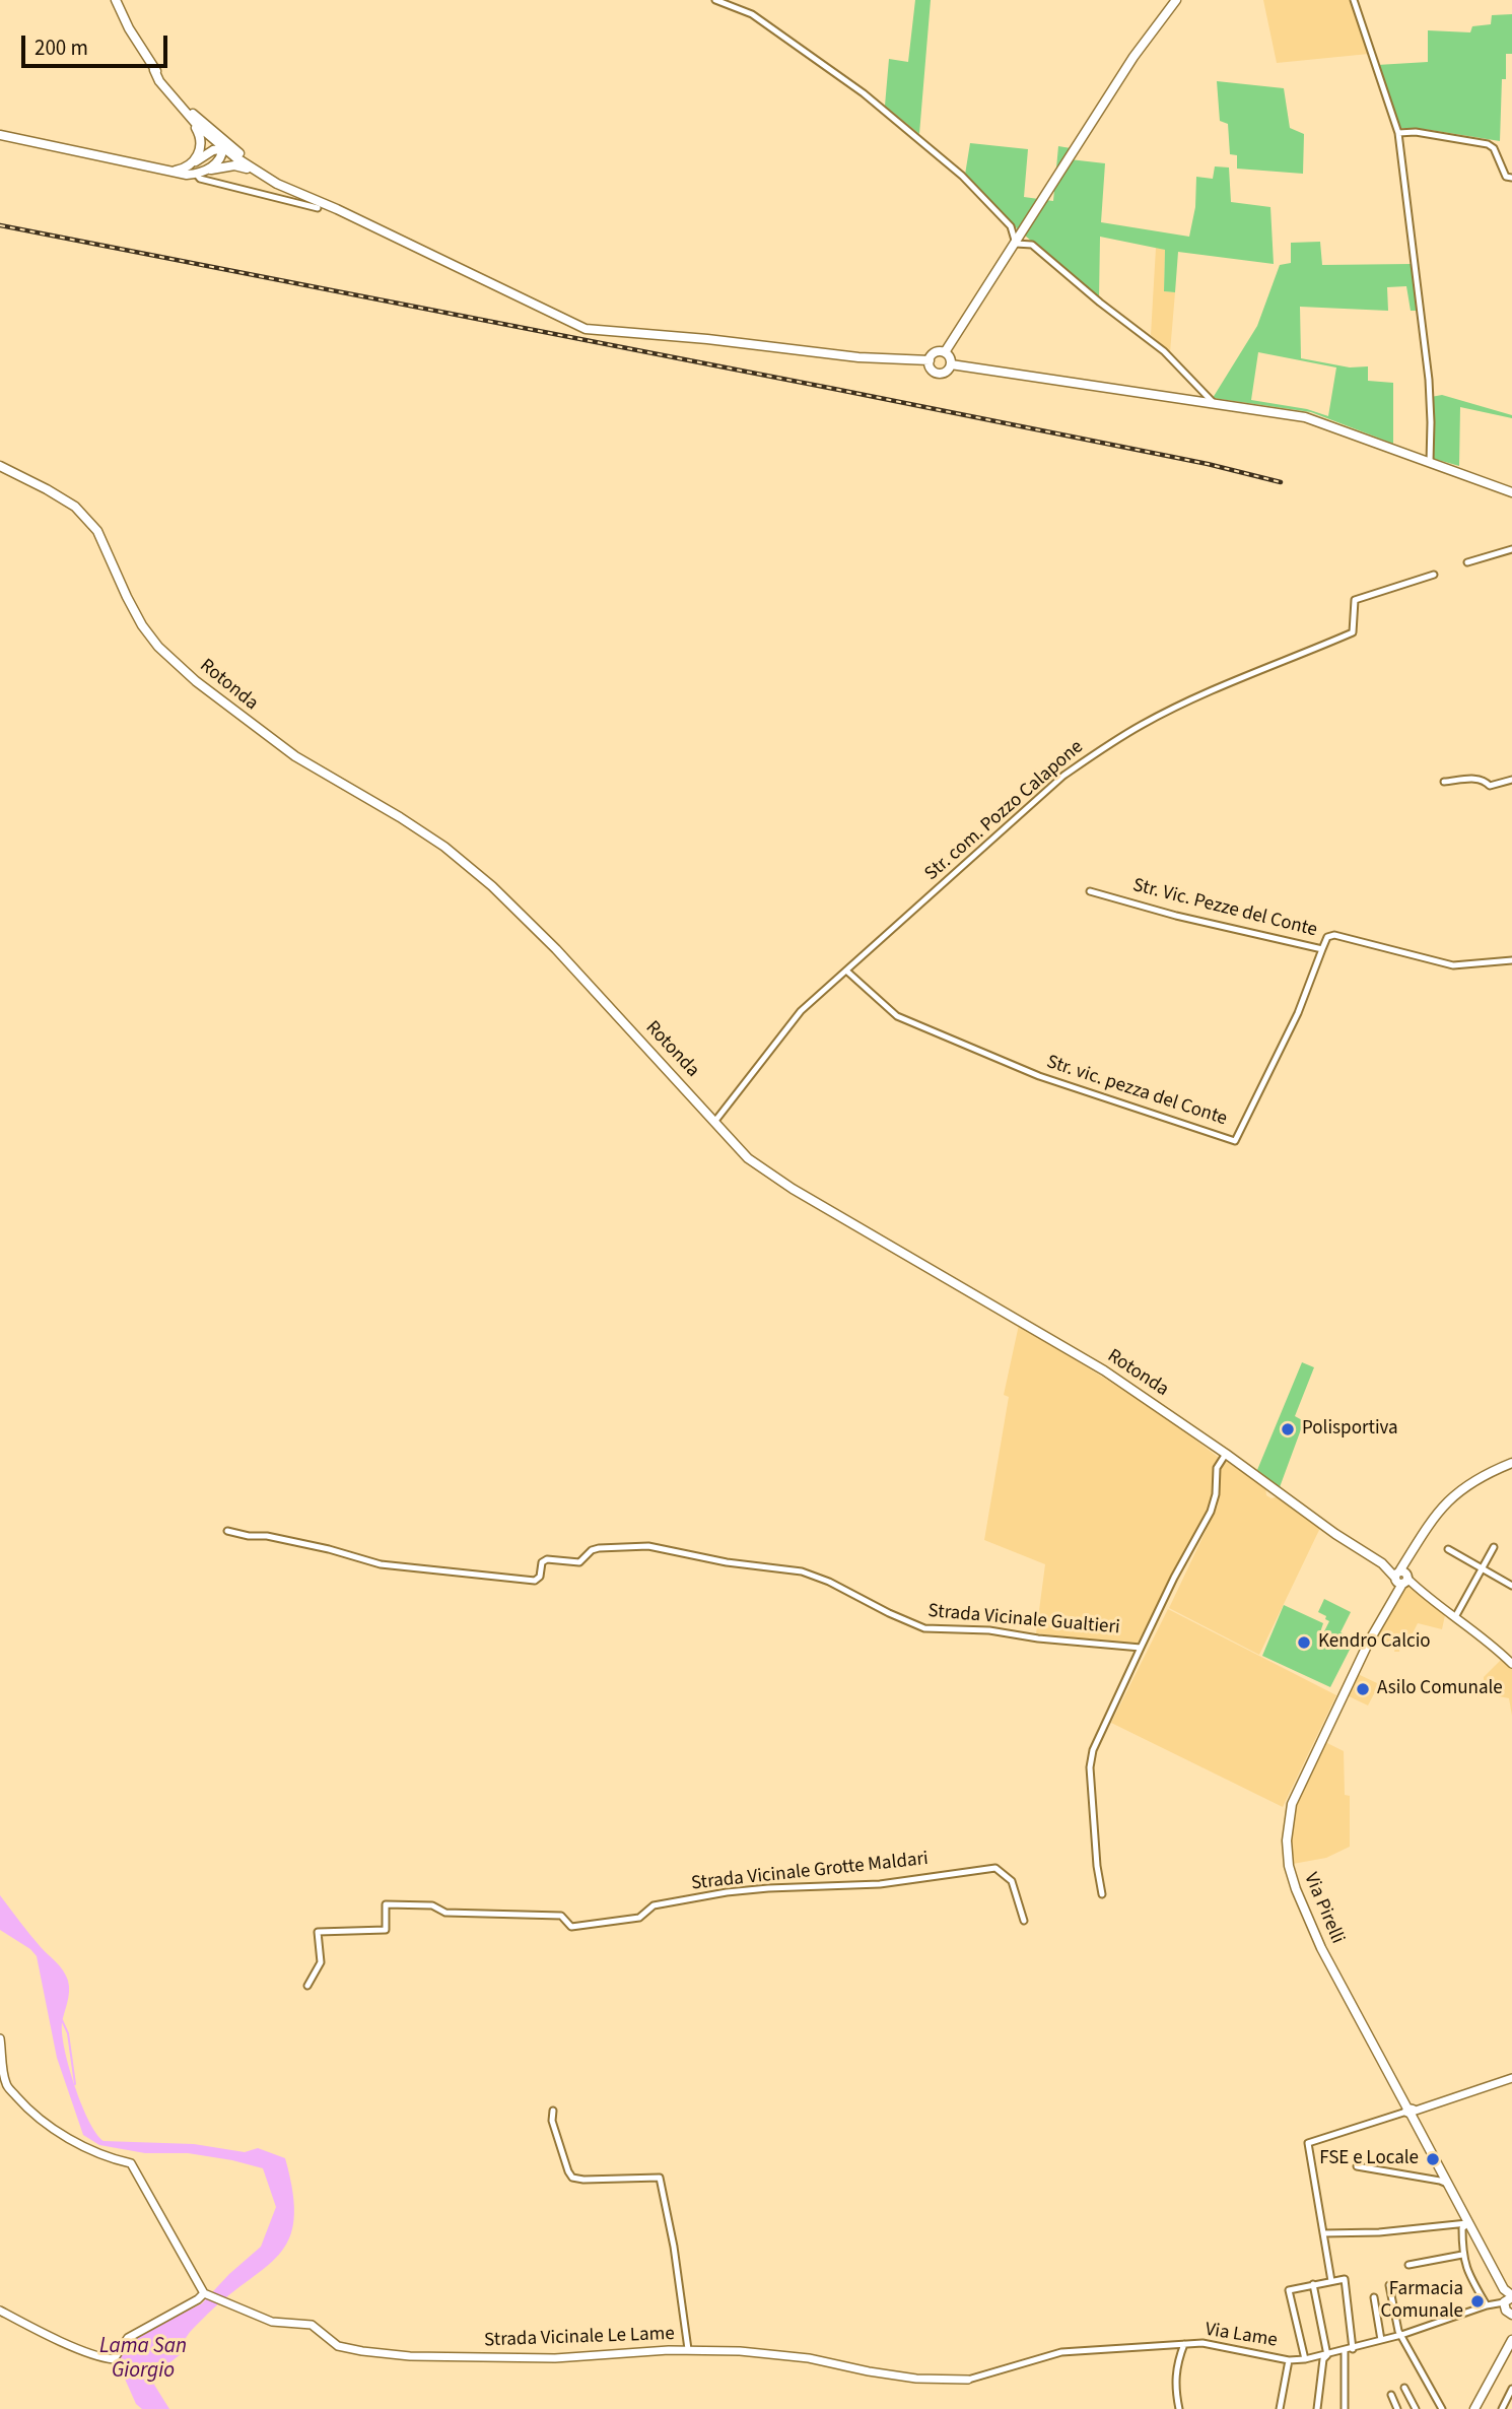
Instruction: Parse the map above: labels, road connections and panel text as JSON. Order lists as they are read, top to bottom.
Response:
{
  "streets": {
    "main road": ["Rotonda", "Via Pirelli"],
    "street": [
      "Str. com. Pozzo Calapone",
      "Str. Vic. Pezze del Conte",
      "Str. vic. pezza del Conte",
      "Strada Vicinale Gualtieri",
      "Strada Vicinale Grotte Maldari",
      "Via Lame",
      "Strada Vicinale Le Lame"
    ]
  },
  "crossings": [
    ["Rotonda", "Str. com. Pozzo Calapone"],
    ["Rotonda", "Strada Vicinale Gualtieri"],
    ["Rotonda", "Via Pirelli"],
    ["Str. com. Pozzo Calapone", "Str. vic. pezza del Conte"],
    ["Str. Vic. Pezze del Conte", "Str. vic. pezza del Conte"],
    ["Via Pirelli", "Via Lame"],
    ["Via Lame", "Strada Vicinale Le Lame"]
  ],
  "water": ["Lama San Giorgio"],
  "places": [
    "Polisportiva",
    "Kendro Calcio",
    "Asilo Comunale",
    "FSE e Locale",
    "Farmacia Comunale"
  ],
  "scale_bar": "200 m"
}
